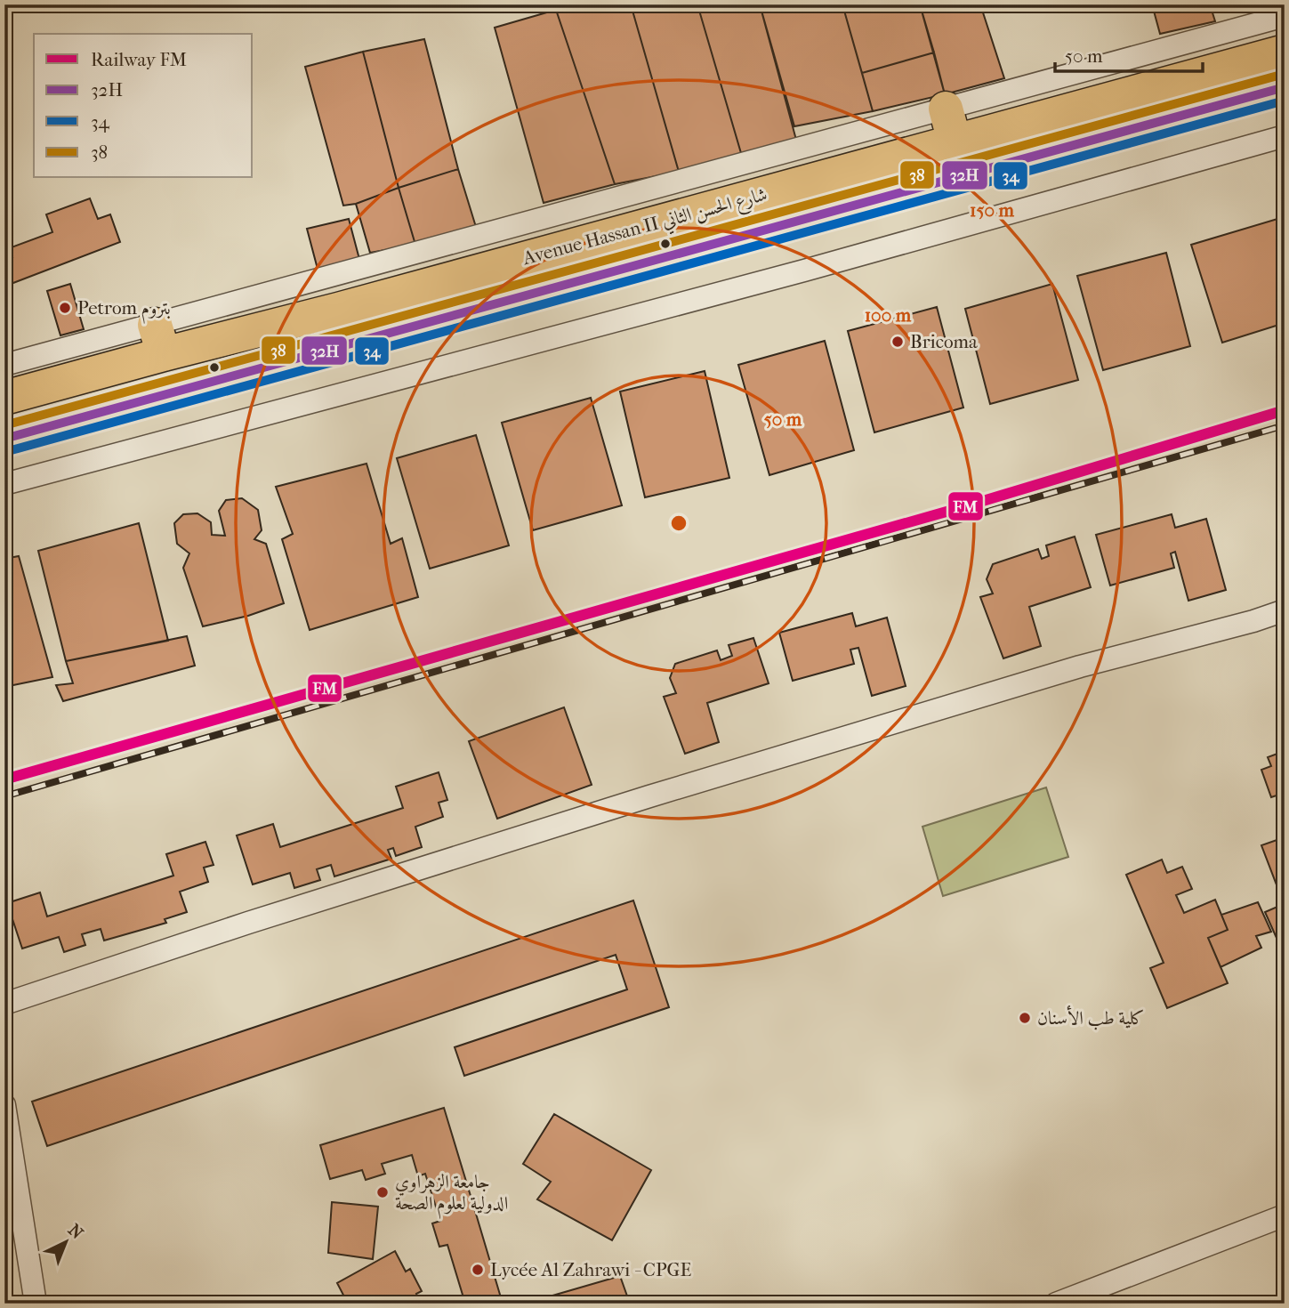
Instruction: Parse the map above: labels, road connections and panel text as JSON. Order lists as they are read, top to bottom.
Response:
{
  "streets": {
    "main road": ["Avenue Hassan II شارع الحسن الثاني"]
  },
  "places": [
    "Petrom بتروم",
    "Bricoma",
    "كلية طب الأسنان",
    "جامعة الزهراوي الدولية لعلوم الصحة",
    "Lycée Al Zahrawi - CPGE"
  ],
  "lines": [
    "transit line 38",
    "transit line 32H",
    "transit line 34",
    "rail line FM"
  ],
  "legend": [
    "Railway FM",
    "32H",
    "34",
    "38"
  ],
  "scale_bar": "50 m",
  "north": "top right",
  "rings": ["150 m", "100 m", "50 m"]
}
